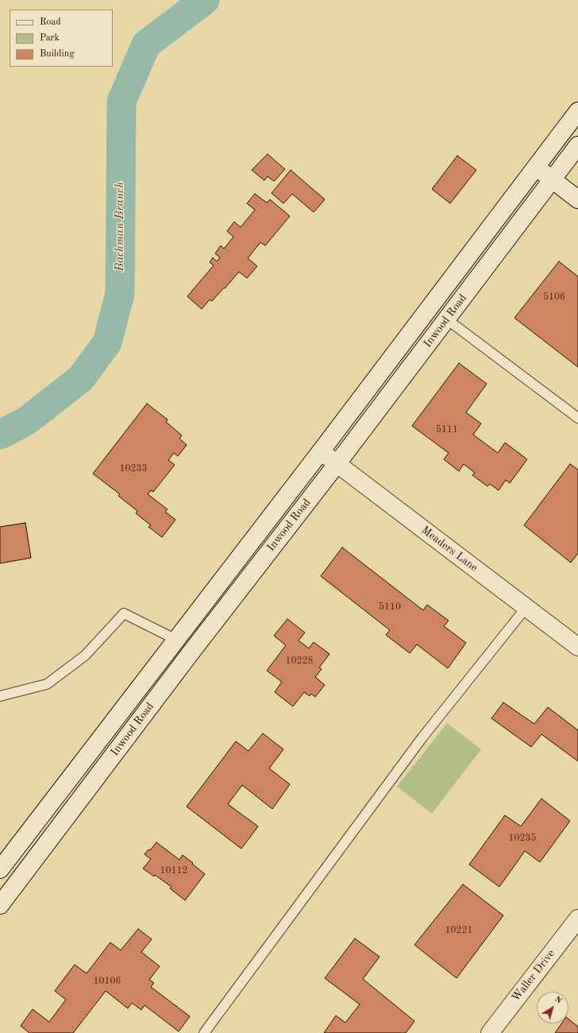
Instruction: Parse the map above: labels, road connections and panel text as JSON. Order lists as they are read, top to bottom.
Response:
{
  "streets": {
    "main road": ["Inwood Road", "Meaders Lane", "Waller Drive"]
  },
  "crossings": [
    ["Inwood Road", "Meaders Lane"]
  ],
  "water": ["Bachman Branch"],
  "house_numbers": [
    "5106",
    "5111",
    "10233",
    "5110",
    "10228",
    "10235",
    "10112",
    "10221",
    "10106"
  ],
  "legend": ["Road", "Park", "Building"],
  "north": "top right"
}
